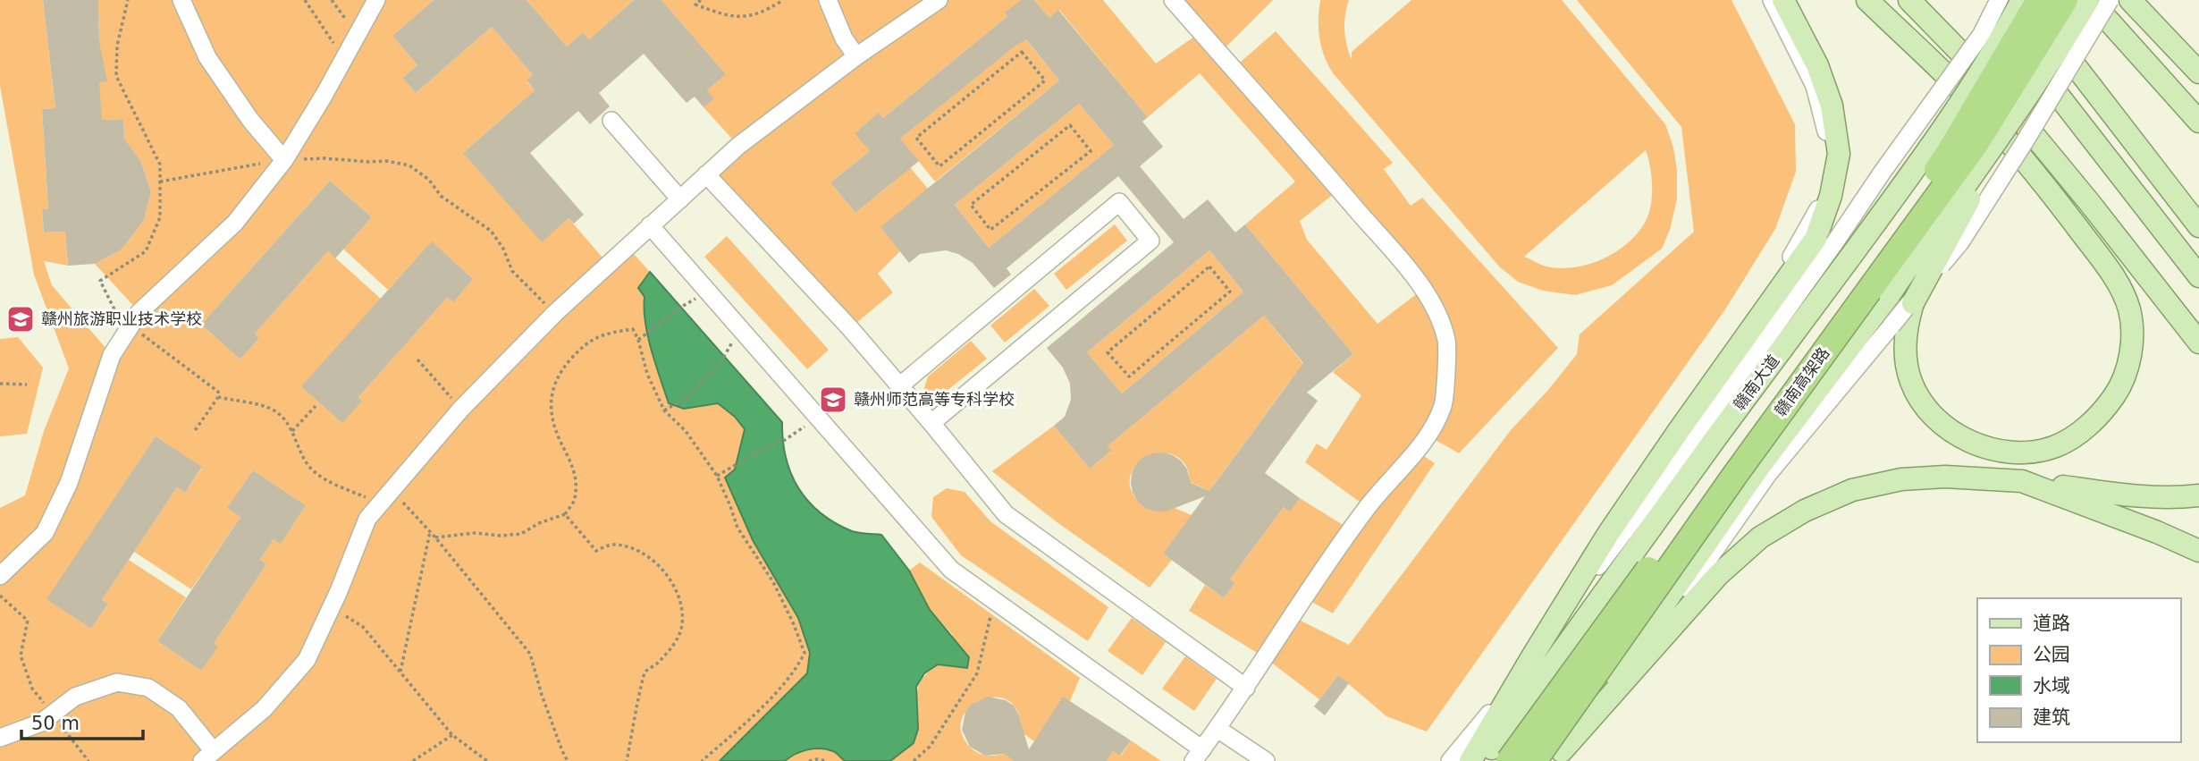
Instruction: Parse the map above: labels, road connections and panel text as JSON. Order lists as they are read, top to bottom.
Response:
{
  "streets": {
    "highway": ["赣南高架路"],
    "main road": ["赣南大道"]
  },
  "places": {
    "school or university": ["赣州旅游职业技术学校", "赣州师范高等专科学校"]
  },
  "legend": [
    "道路",
    "公园",
    "水域",
    "建筑"
  ],
  "scale_bar": "50 m"
}
